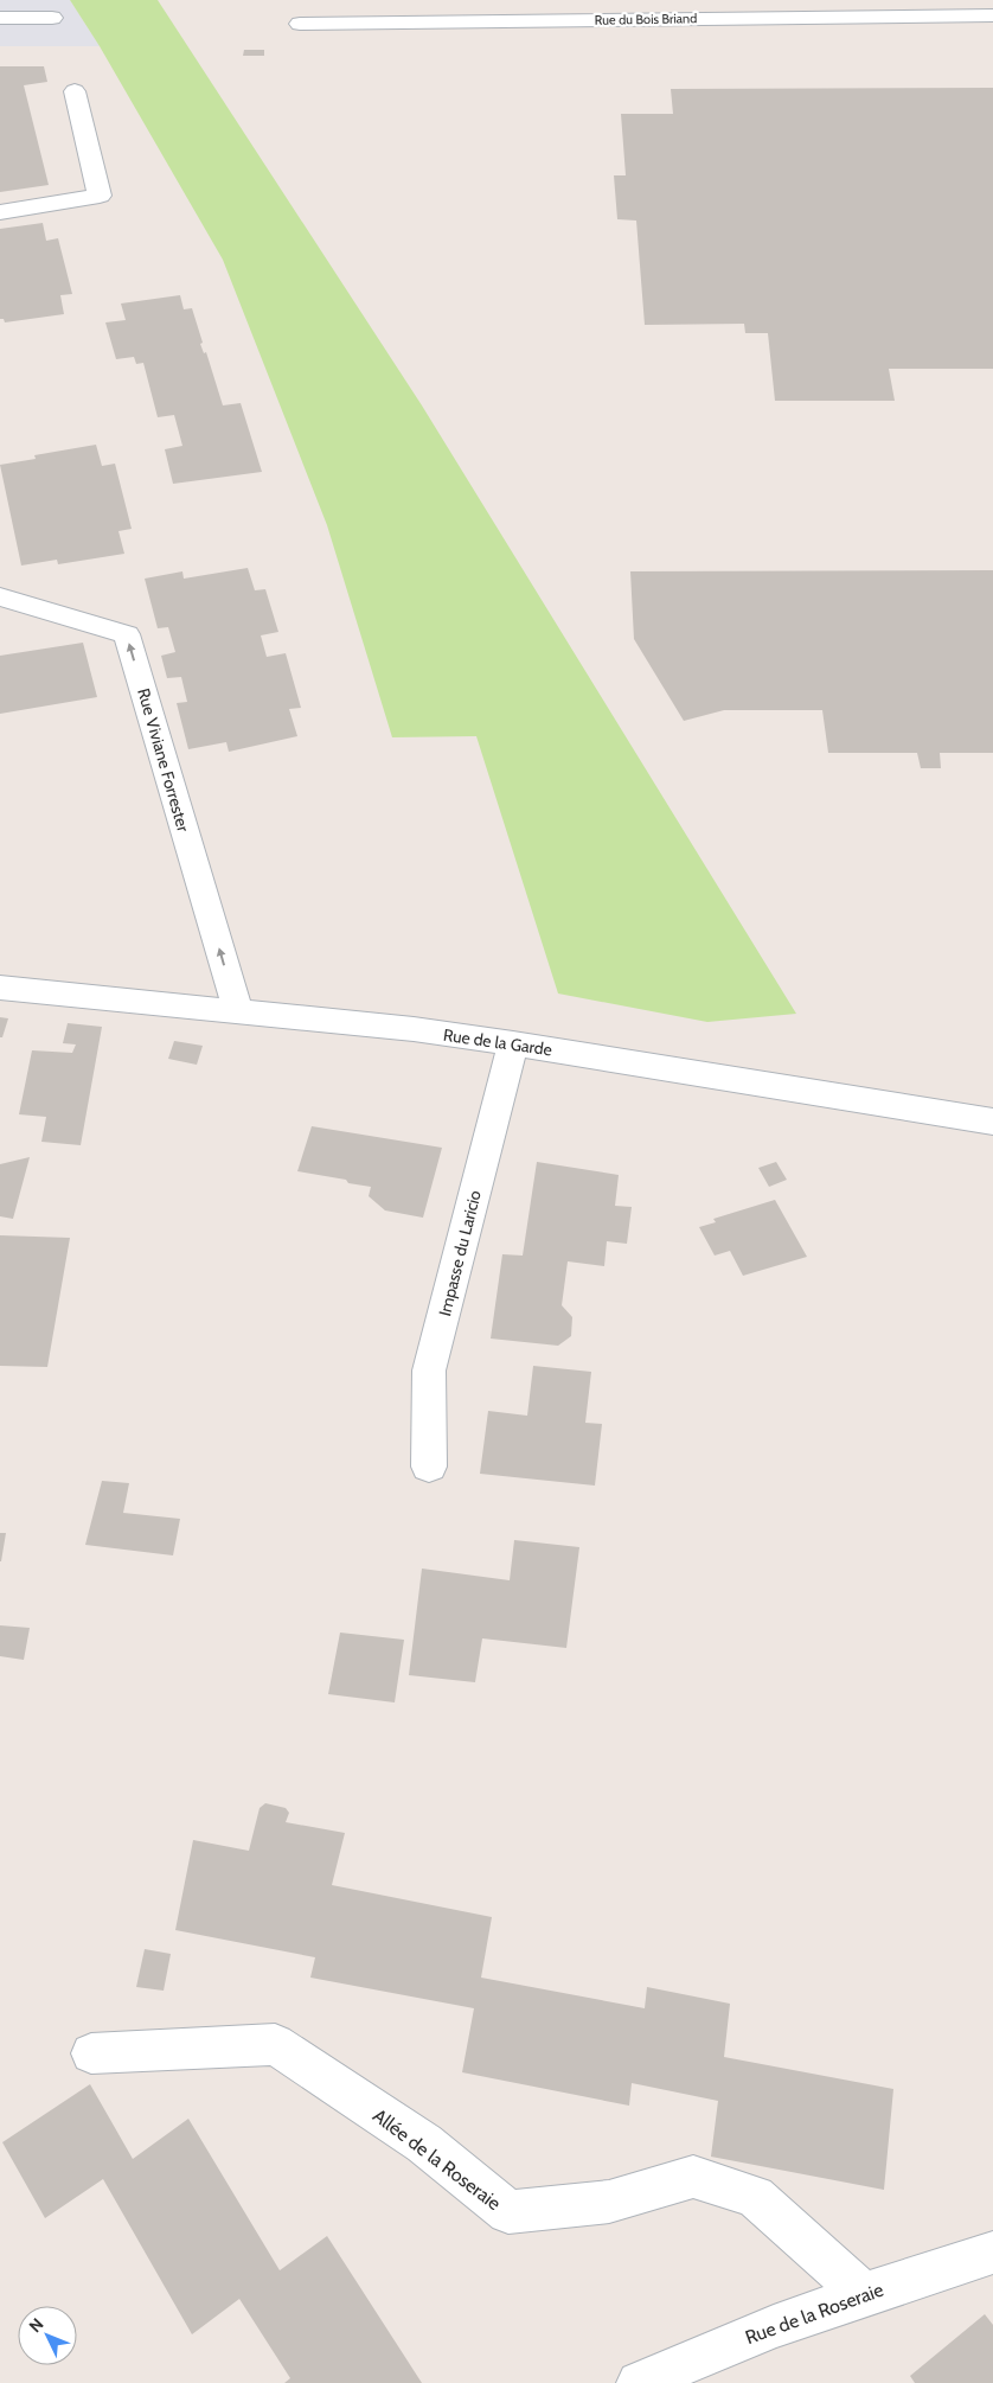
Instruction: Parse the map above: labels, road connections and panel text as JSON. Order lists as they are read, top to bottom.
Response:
{
  "streets": {
    "street": [
      "Rue du Bois Briand",
      "Rue Viviane Forrester",
      "Rue de la Garde",
      "Impasse du Laricio",
      "Allée de la Roseraie",
      "Rue de la Roseraie"
    ]
  },
  "crossings": [
    ["Rue Viviane Forrester", "Rue de la Garde"],
    ["Rue de la Garde", "Impasse du Laricio"],
    ["Allée de la Roseraie", "Rue de la Roseraie"]
  ],
  "one_way": ["Rue Viviane Forrester"],
  "north": "top left"
}
